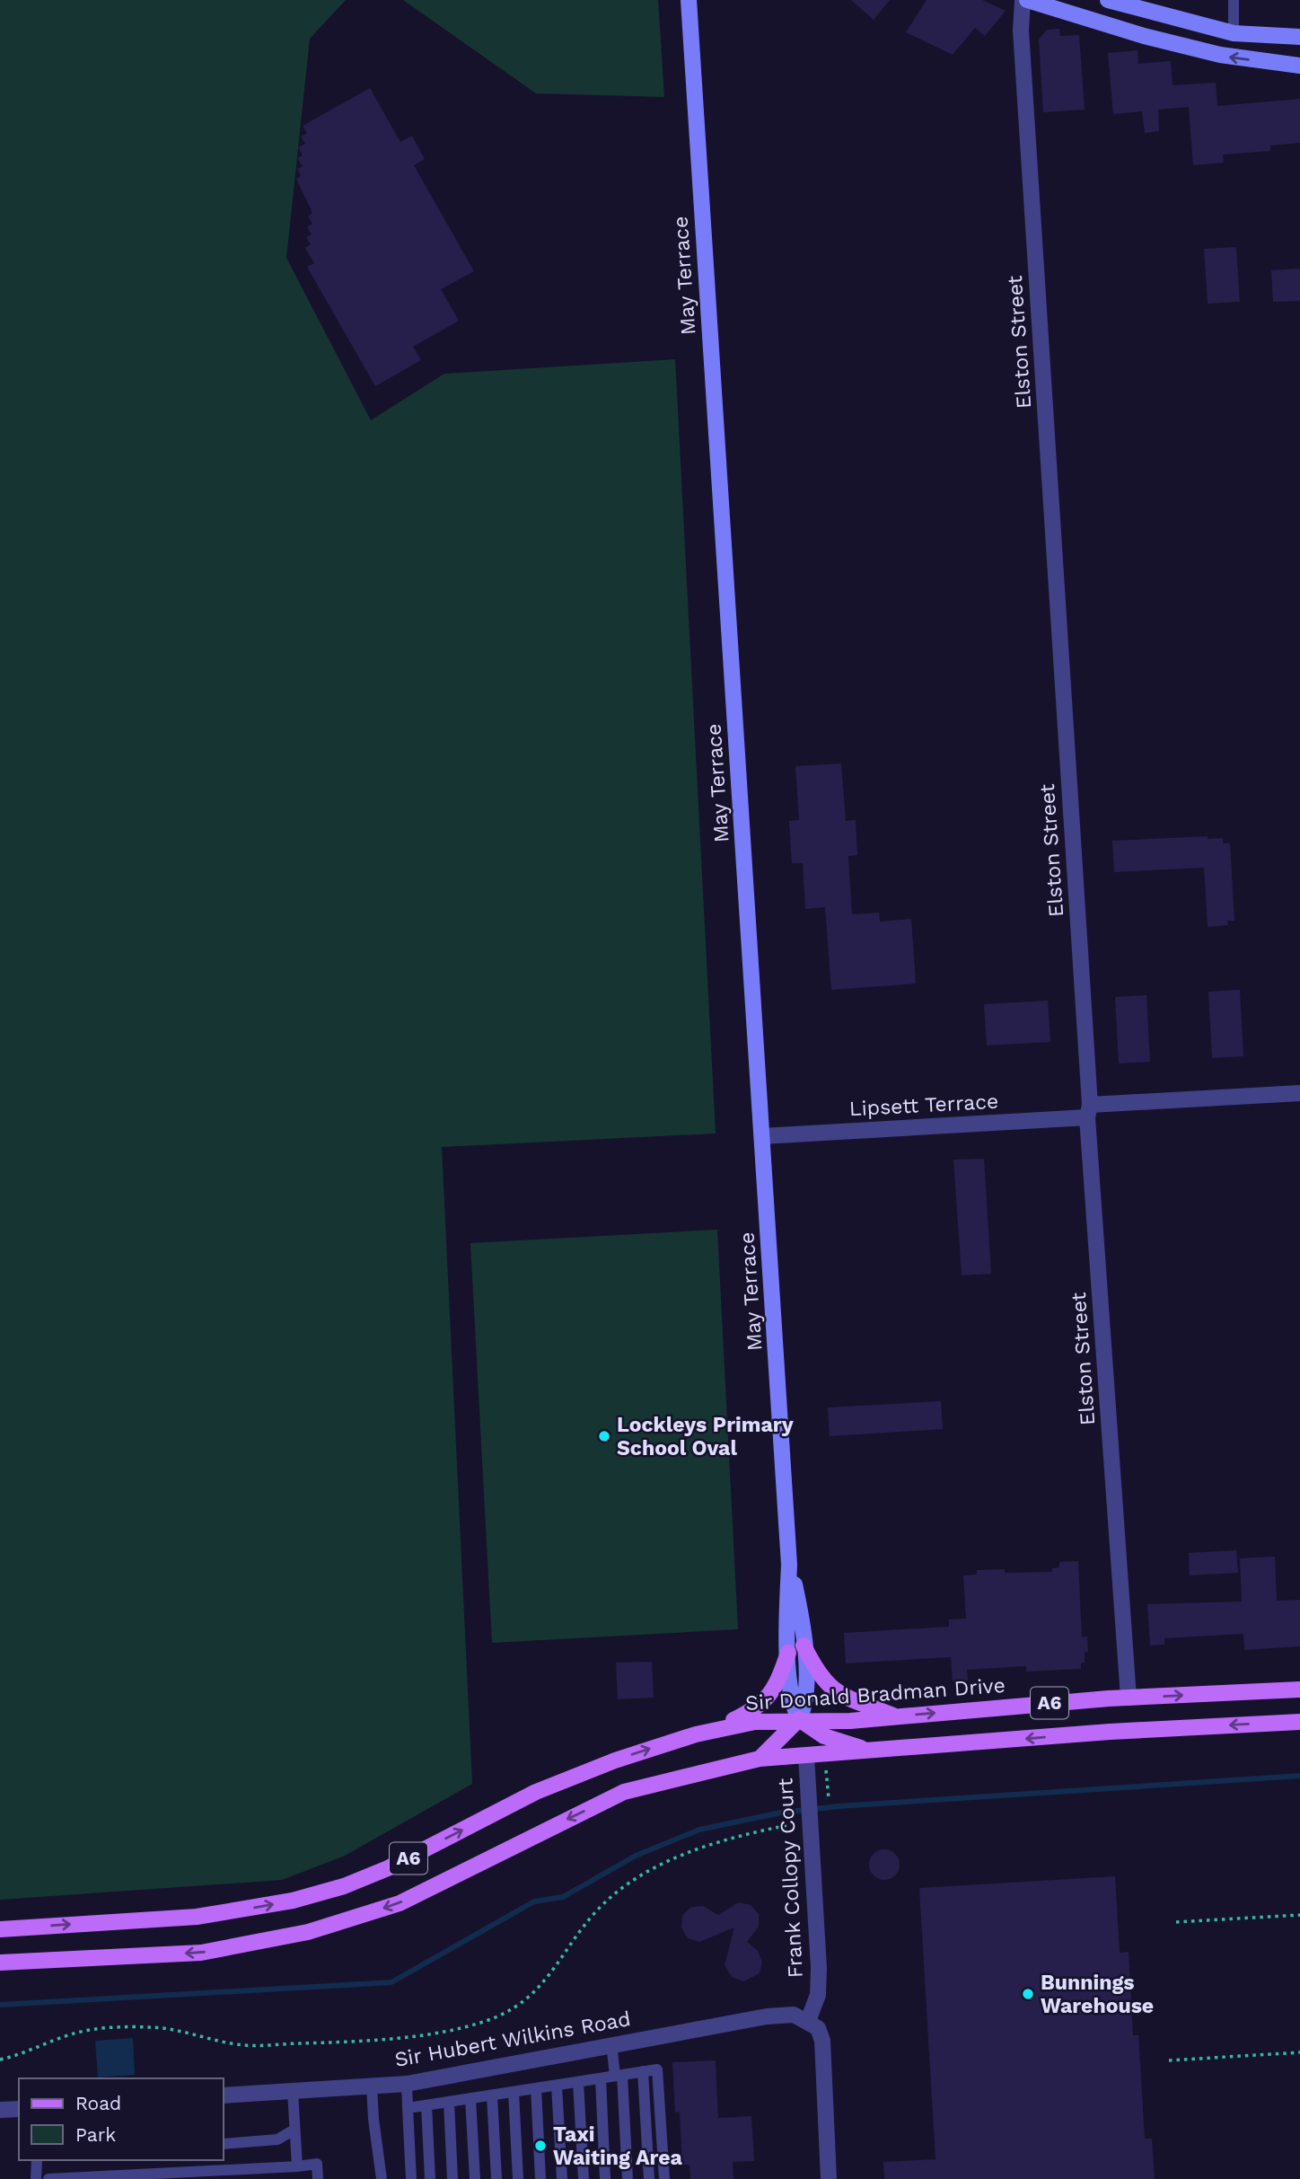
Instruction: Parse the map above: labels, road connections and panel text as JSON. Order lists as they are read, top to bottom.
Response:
{
  "streets": {
    "main road": ["Sir Donald Bradman Drive", "A6"],
    "street": [
      "May Terrace",
      "Elston Street",
      "Lipsett Terrace",
      "Frank Collopy Court",
      "Sir Hubert Wilkins Road"
    ]
  },
  "crossings": [
    ["May Terrace", "Lipsett Terrace"],
    ["May Terrace", "Sir Donald Bradman Drive"],
    ["Elston Street", "Lipsett Terrace"],
    ["Elston Street", "Sir Donald Bradman Drive"],
    ["A6", "Frank Collopy Court"],
    ["Frank Collopy Court", "Sir Hubert Wilkins Road"]
  ],
  "places": ["Lockleys Primary School Oval", "Bunnings Warehouse", "Taxi Waiting Area"],
  "legend": ["Road", "Park"]
}
